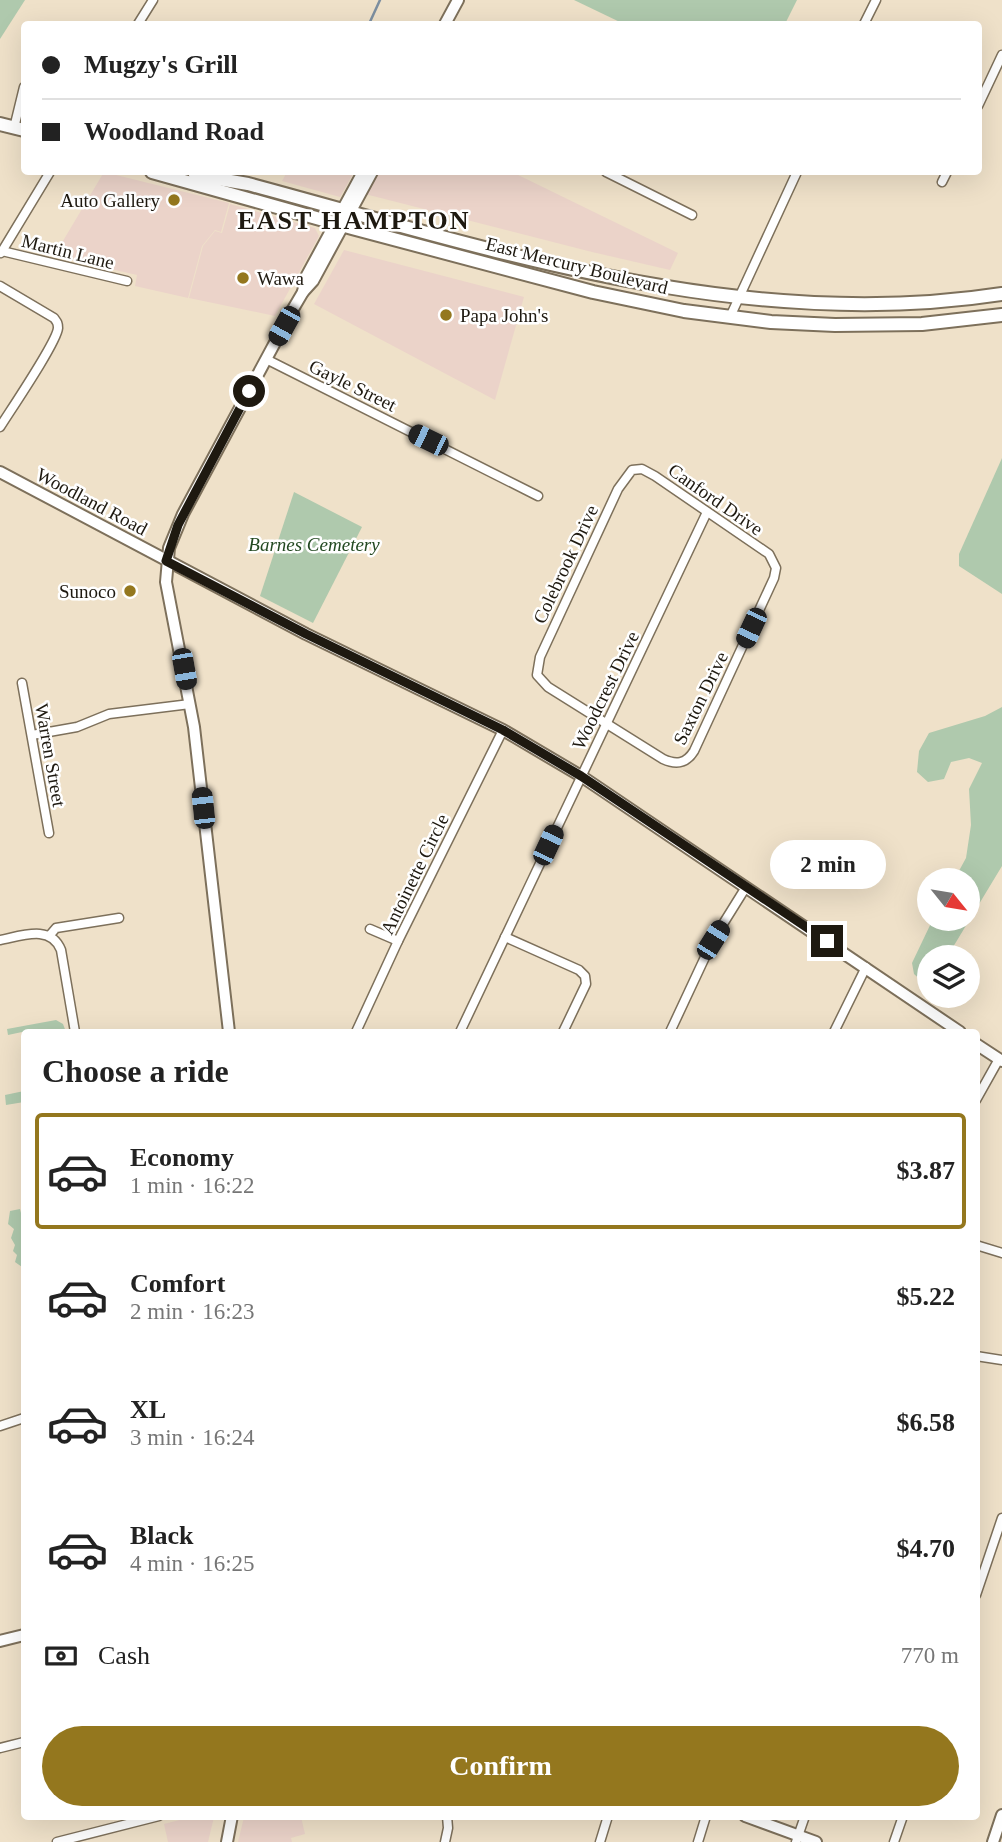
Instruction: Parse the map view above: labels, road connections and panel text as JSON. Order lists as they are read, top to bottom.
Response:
{
  "streets": {
    "main road": ["East Mercury Boulevard", "Woodland Road"],
    "street": [
      "Martin Lane",
      "Gayle Street",
      "Canford Drive",
      "Colebrook Drive",
      "Woodcrest Drive",
      "Saxton Drive",
      "Warren Street",
      "Antoinette Circle"
    ]
  },
  "crossings": [
    ["Canford Drive", "Colebrook Drive"],
    ["Canford Drive", "Woodcrest Drive"],
    ["Canford Drive", "Saxton Drive"],
    ["Woodland Road", "Woodcrest Drive"],
    ["Woodland Road", "Antoinette Circle"],
    ["Colebrook Drive", "Woodcrest Drive"],
    ["Colebrook Drive", "Saxton Drive"],
    ["Woodcrest Drive", "Saxton Drive"]
  ],
  "districts": ["EAST HAMPTON"],
  "parks": ["Barnes Cemetery"],
  "places": [
    "Auto Gallery",
    "Wawa",
    "Papa John's",
    "Sunoco"
  ],
  "north": "bottom right",
  "page": {
    "banner": ["Mugzy's Grill", "Woodland Road"],
    "bubble": "2 min",
    "heading": "Choose a ride",
    "list": [
      {
        "name": "Economy",
        "note": "1 min · 16:22",
        "value": "$3.87"
      },
      {
        "name": "Comfort",
        "note": "2 min · 16:23",
        "value": "$5.22"
      },
      {
        "name": "XL",
        "note": "3 min · 16:24",
        "value": "$6.58"
      },
      {
        "name": "Black",
        "note": "4 min · 16:25",
        "value": "$4.70"
      }
    ],
    "pay": ["Cash", "770 m"],
    "buttons": "Confirm"
  }
}
